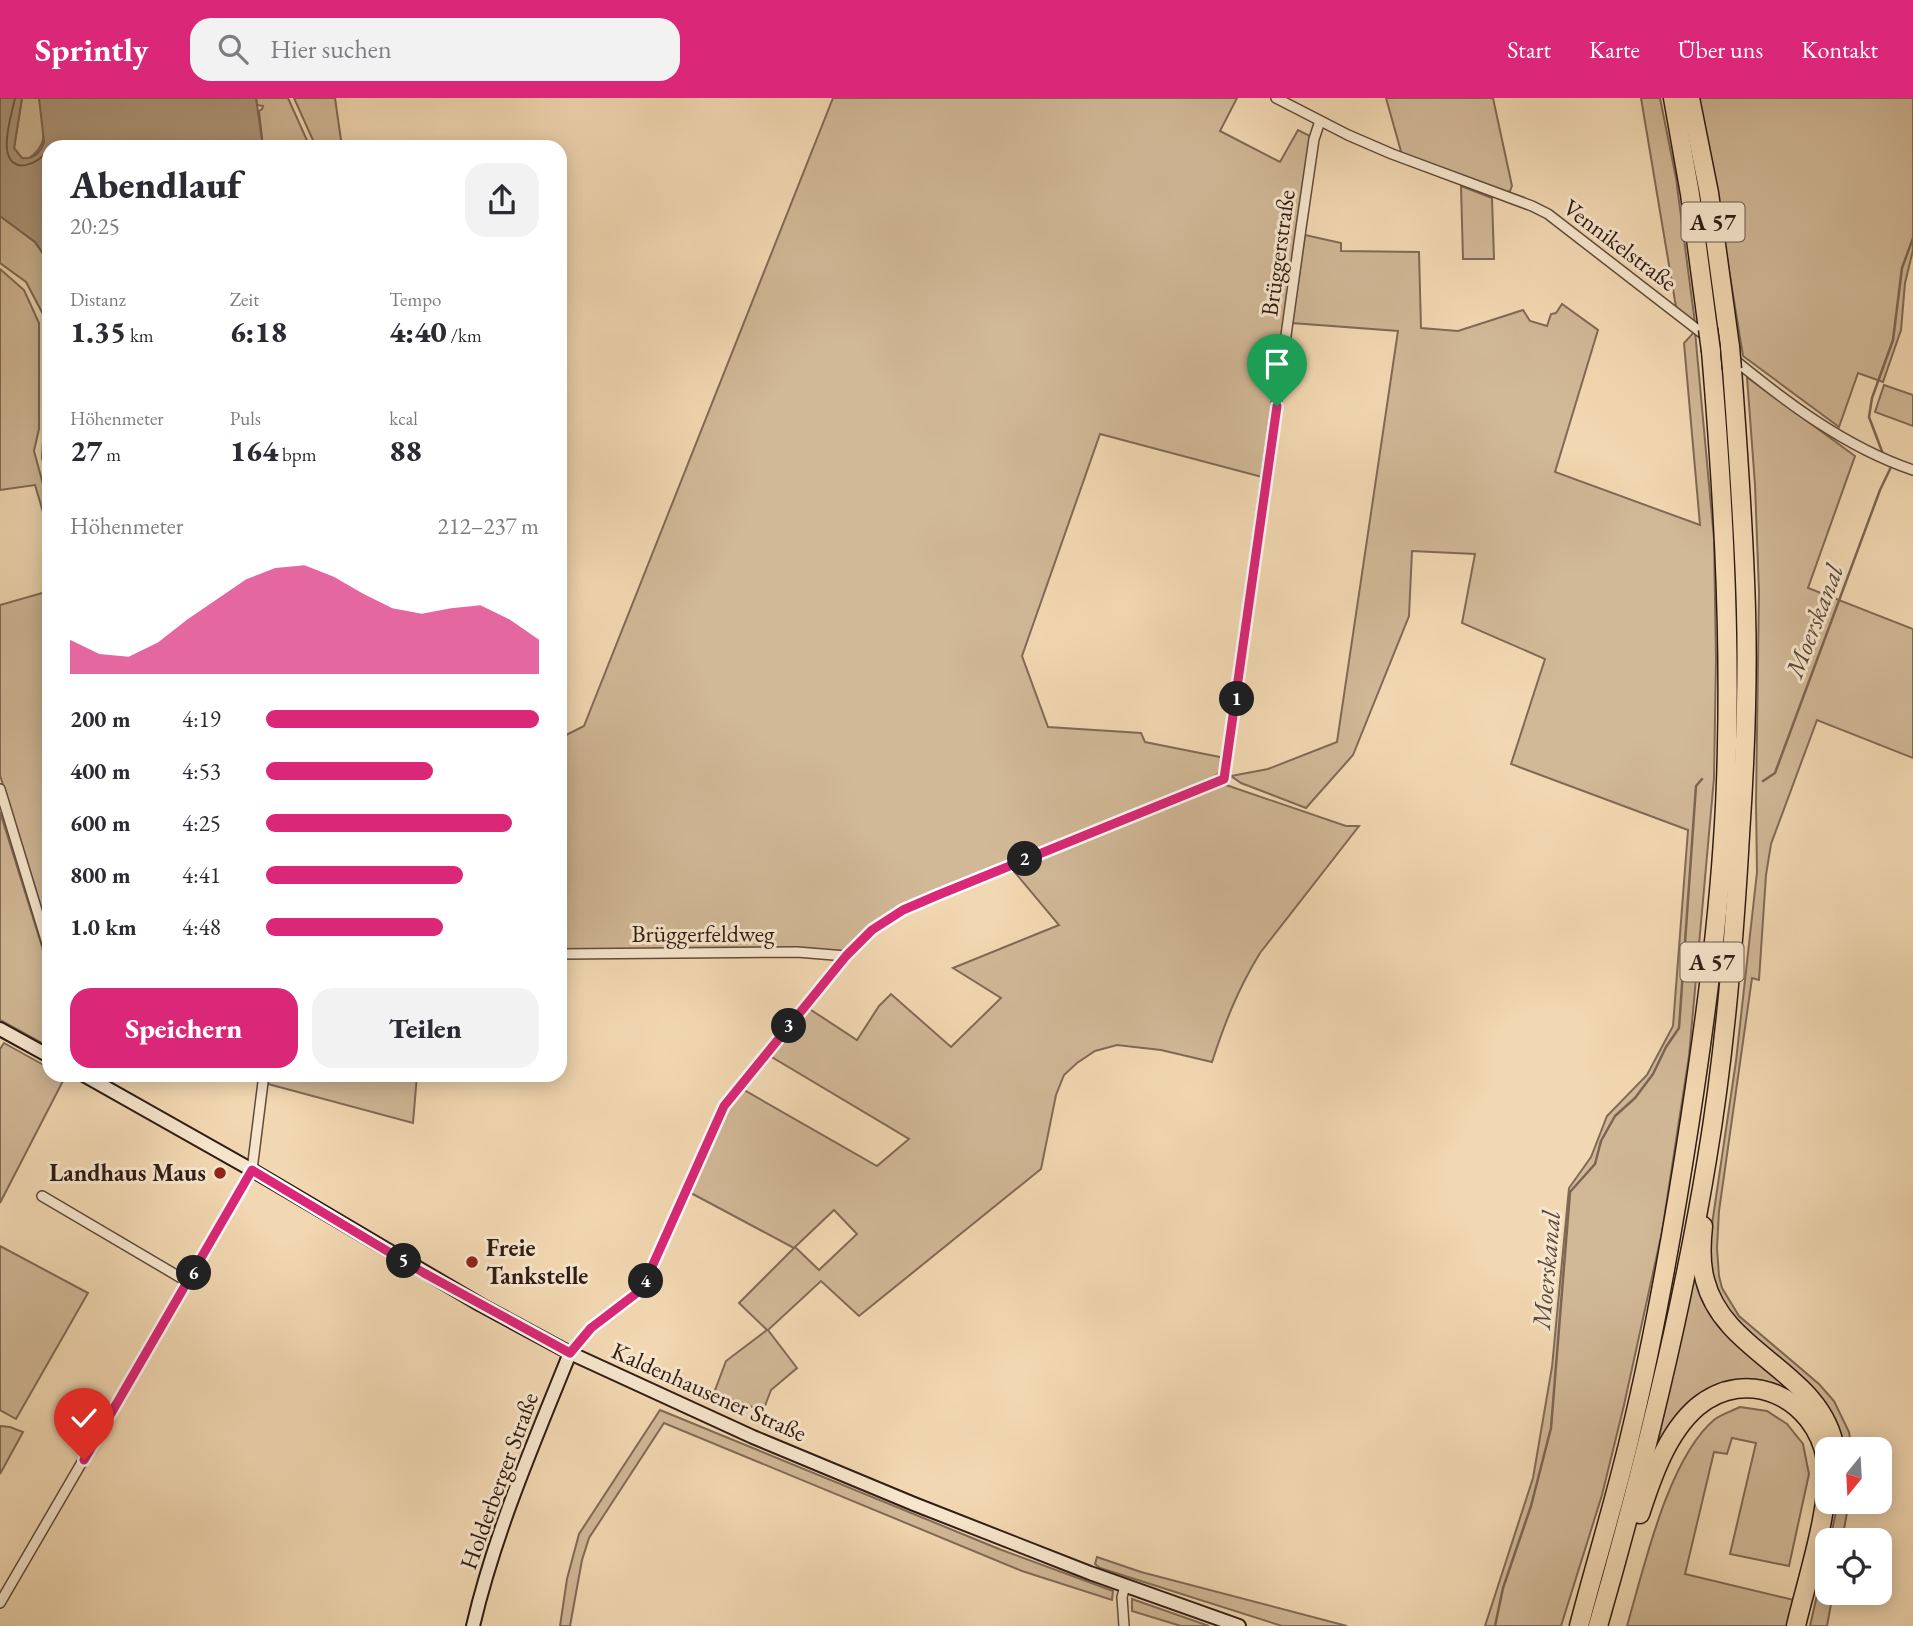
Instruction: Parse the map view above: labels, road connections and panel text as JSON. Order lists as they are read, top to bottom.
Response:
{
  "streets": {
    "highway": ["A 57"],
    "main road": ["Kaldenhausener Straße", "Holderberger Straße"],
    "street": ["Vennikelstraße", "Brüggerstraße", "Brüggerfeldweg"]
  },
  "crossings": [
    ["Vennikelstraße", "Brüggerstraße"],
    ["Brüggerstraße", "Brüggerfeldweg"],
    ["Brüggerstraße", "Kaldenhausener Straße"],
    ["Brüggerstraße", "Holderberger Straße"],
    ["Kaldenhausener Straße", "Holderberger Straße"]
  ],
  "water": ["Moerskanal"],
  "places": ["Landhaus Maus", "Freie Tankstelle"],
  "north": "bottom",
  "page": {
    "header": "Sprintly",
    "search": "Hier suchen",
    "nav": [
      "Start",
      "Karte",
      "Über uns",
      "Kontakt"
    ],
    "heading": ["Abendlauf", "20:25"],
    "stats": [
      ["Distanz", "1.35 km"],
      ["Zeit", "6:18"],
      ["Tempo", "4:40 /km"],
      ["Höhenmeter", "27 m"],
      ["Puls", "164 bpm"],
      ["kcal", "88"]
    ],
    "chart": ["Höhenmeter", "212–237 m"],
    "pins": [
      "1",
      "2",
      "3",
      "5",
      "6",
      "4"
    ],
    "list": [
      {
        "name": "200 m",
        "note": "4:19"
      },
      {
        "name": "400 m",
        "note": "4:53"
      },
      {
        "name": "600 m",
        "note": "4:25"
      },
      {
        "name": "800 m",
        "note": "4:41"
      },
      {
        "name": "1.0 km",
        "note": "4:48"
      }
    ],
    "buttons": ["Speichern", "Teilen"]
  }
}
